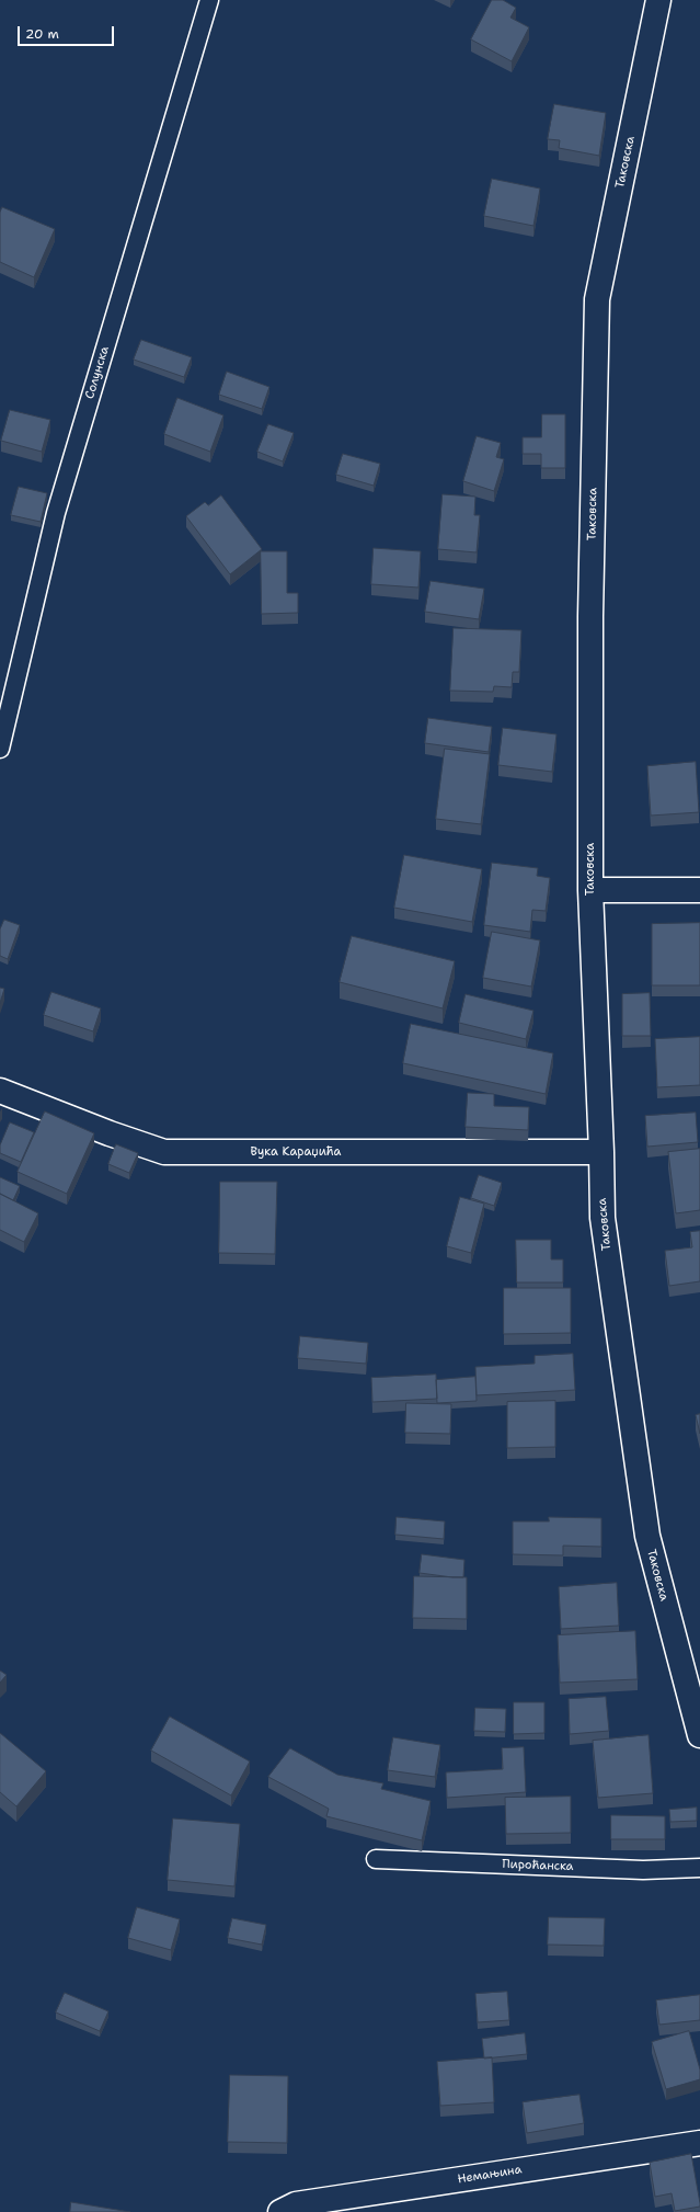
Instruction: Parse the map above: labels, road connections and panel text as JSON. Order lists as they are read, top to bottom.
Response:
{
  "streets": {
    "street": ["Таковска", "Вука Караџића", "Немањина"],
    "lane": ["Солунска", "Пироћанска"]
  },
  "crossings": [
    ["Таковска", "Вука Караџића"]
  ],
  "scale_bar": "20 m"
}
